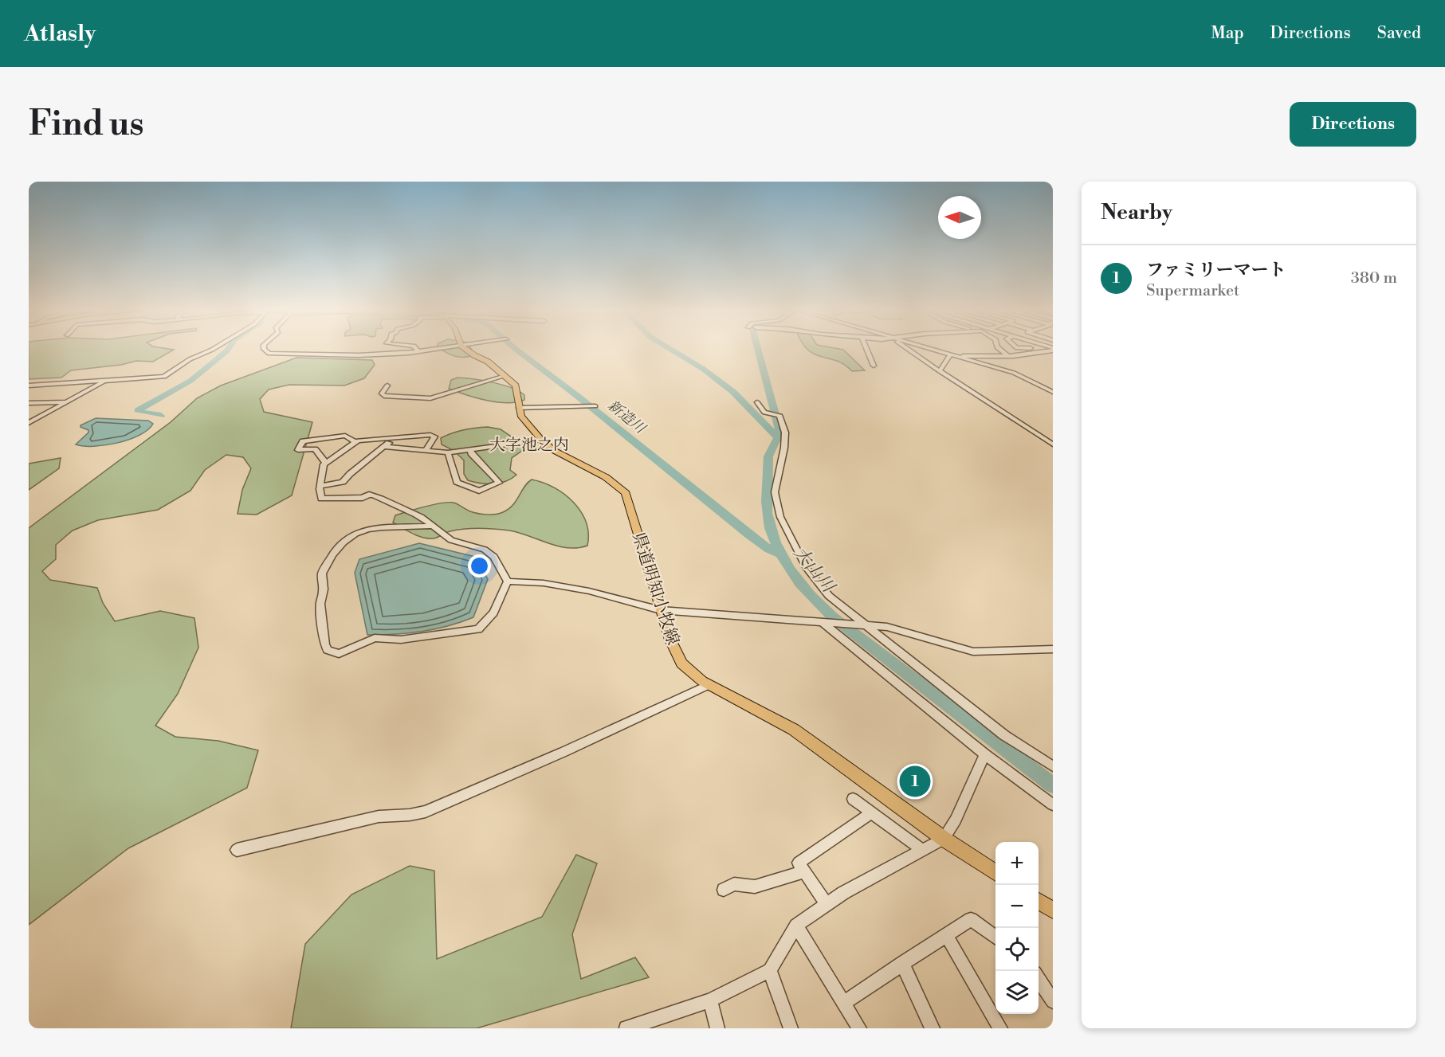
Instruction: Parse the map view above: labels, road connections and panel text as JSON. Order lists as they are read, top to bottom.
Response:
{
  "streets": {
    "main road": ["県道明知小牧線"]
  },
  "districts": ["大字池之内"],
  "water": ["新造川", "大山川"],
  "north": "left",
  "page": {
    "header": "Atlasly",
    "nav": ["Map", "Directions", "Saved"],
    "buttons": "Directions",
    "title": "Find us",
    "heading": "Nearby",
    "list": [
      {
        "mark": "1",
        "name": "ファミリーマート",
        "note": "Supermarket",
        "value": "380 m"
      }
    ],
    "pins": "1",
    "map_buttons": ["+", "−"]
  }
}
